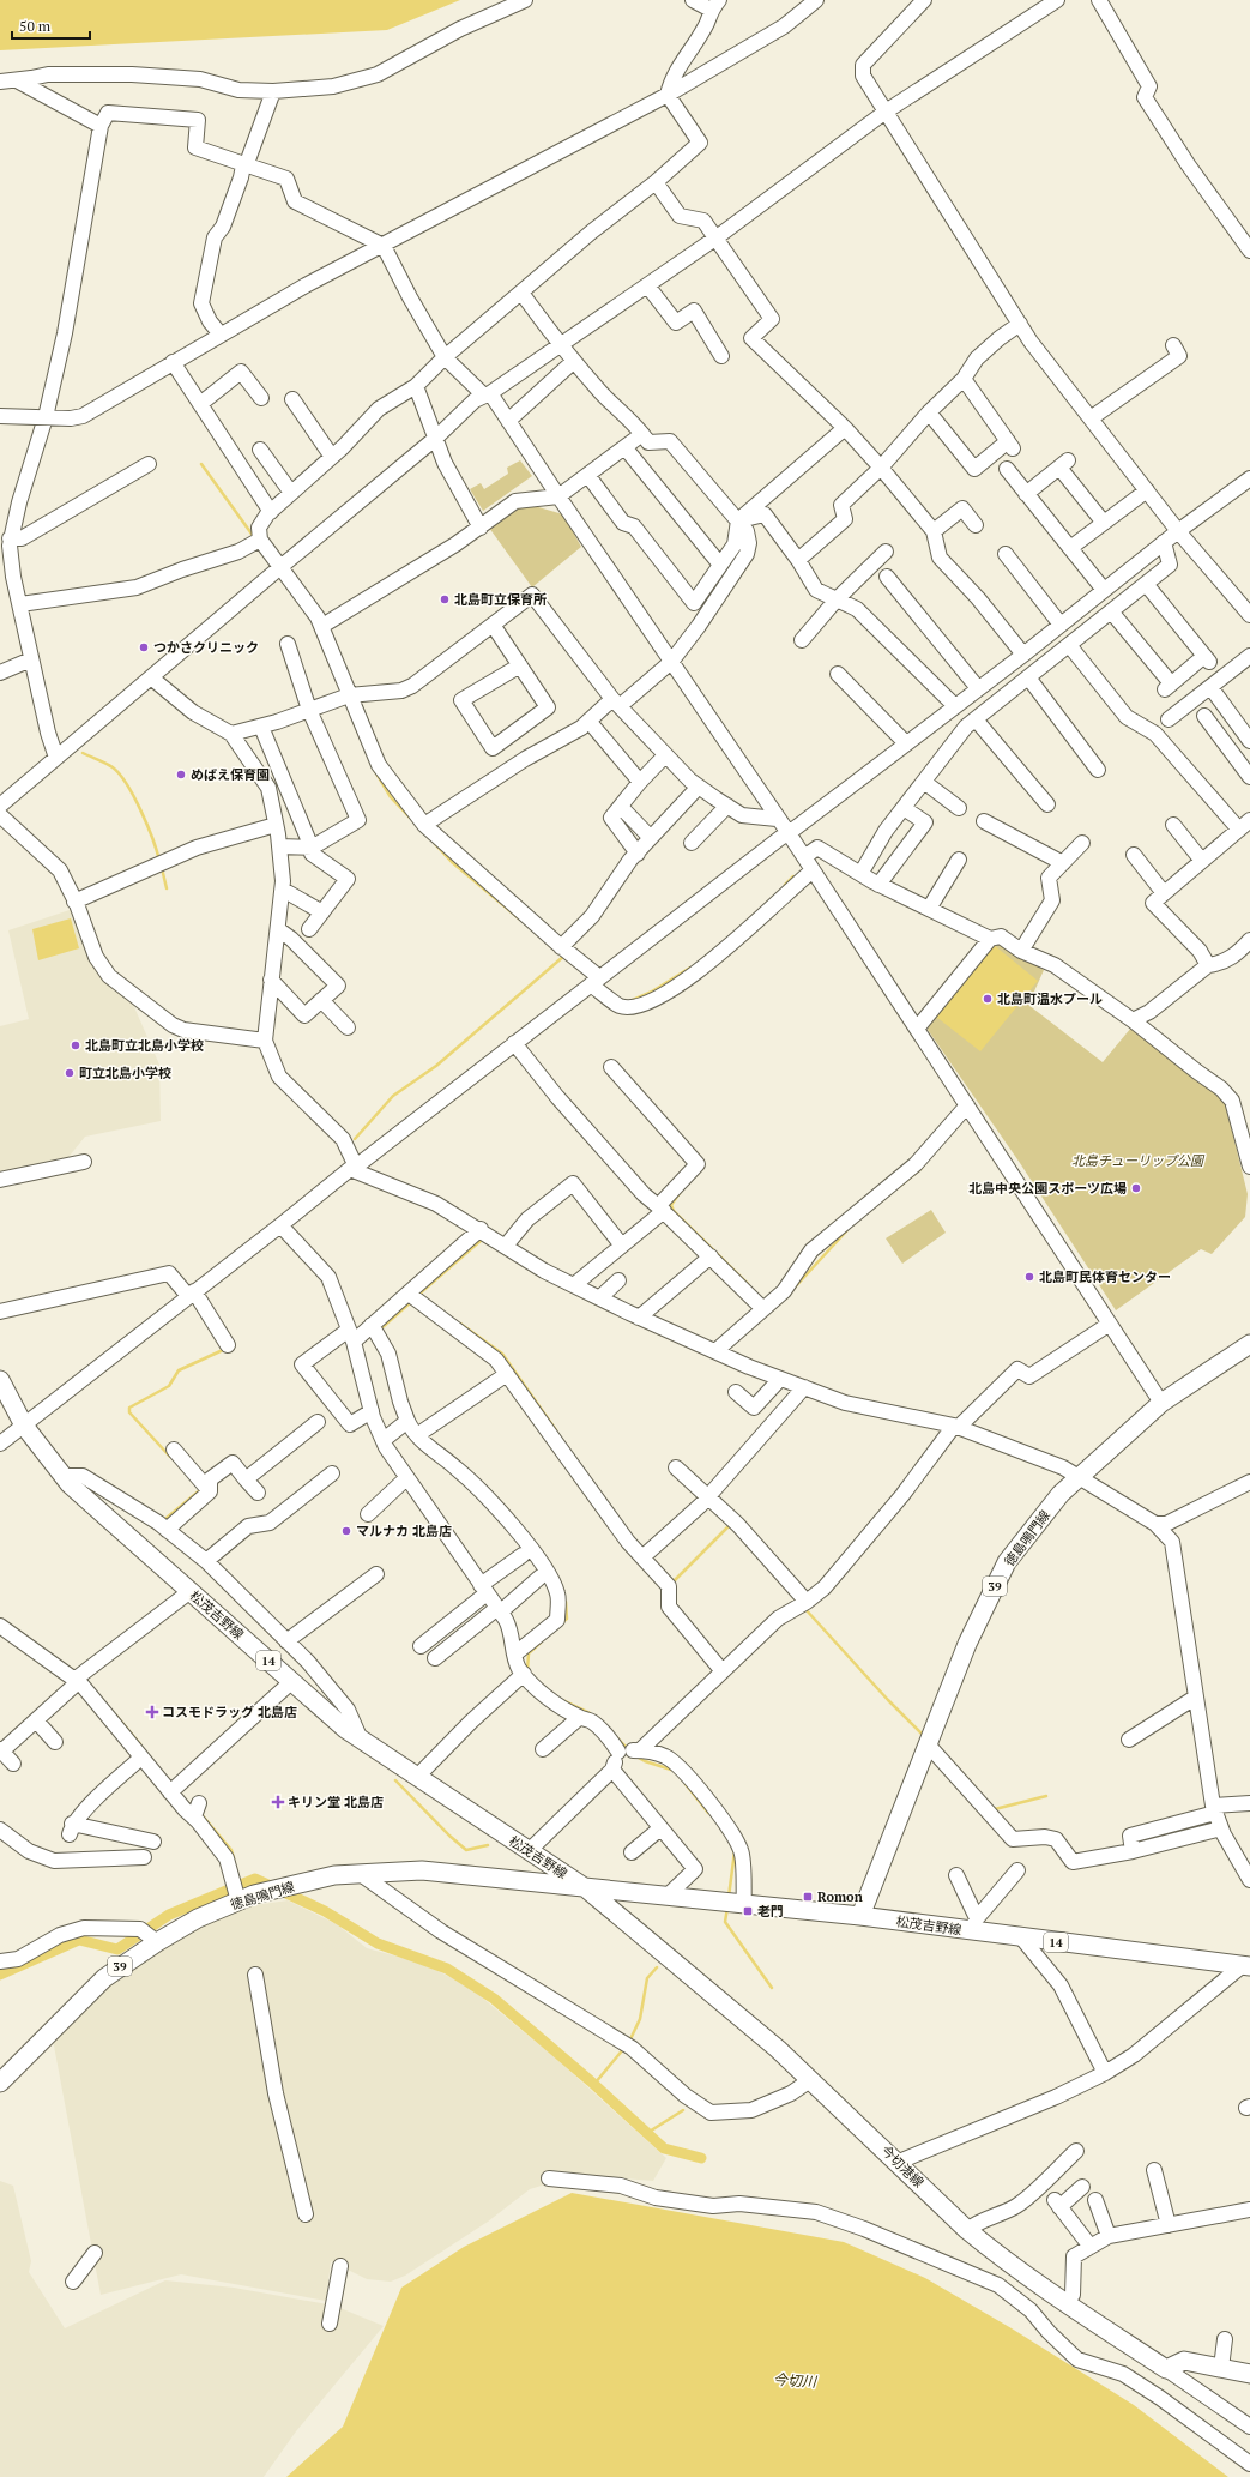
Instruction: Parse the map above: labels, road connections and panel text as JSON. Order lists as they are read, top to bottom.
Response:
{
  "streets": {
    "main road": [
      "徳島鳴門線",
      "39",
      "松茂吉野線",
      "14",
      "今切港線"
    ]
  },
  "crossings": [
    ["徳島鳴門線", "松茂吉野線"],
    ["徳島鳴門線", "今切港線"],
    ["松茂吉野線", "今切港線"]
  ],
  "water": ["今切川"],
  "parks": ["北島チューリップ公園"],
  "places": {
    "other": [
      "北島町立保育所",
      "つかさクリニック",
      "めばえ保育園",
      "北島町温水プール",
      "北島町立北島小学校",
      "町立北島小学校",
      "北島中央公園スポーツ広場",
      "北島町民体育センター",
      "マルナカ 北島店"
    ],
    "health": ["コスモドラッグ 北島店", "キリン堂 北島店"],
    "transit": ["Romon", "老門"]
  },
  "scale_bar": "50 m"
}
